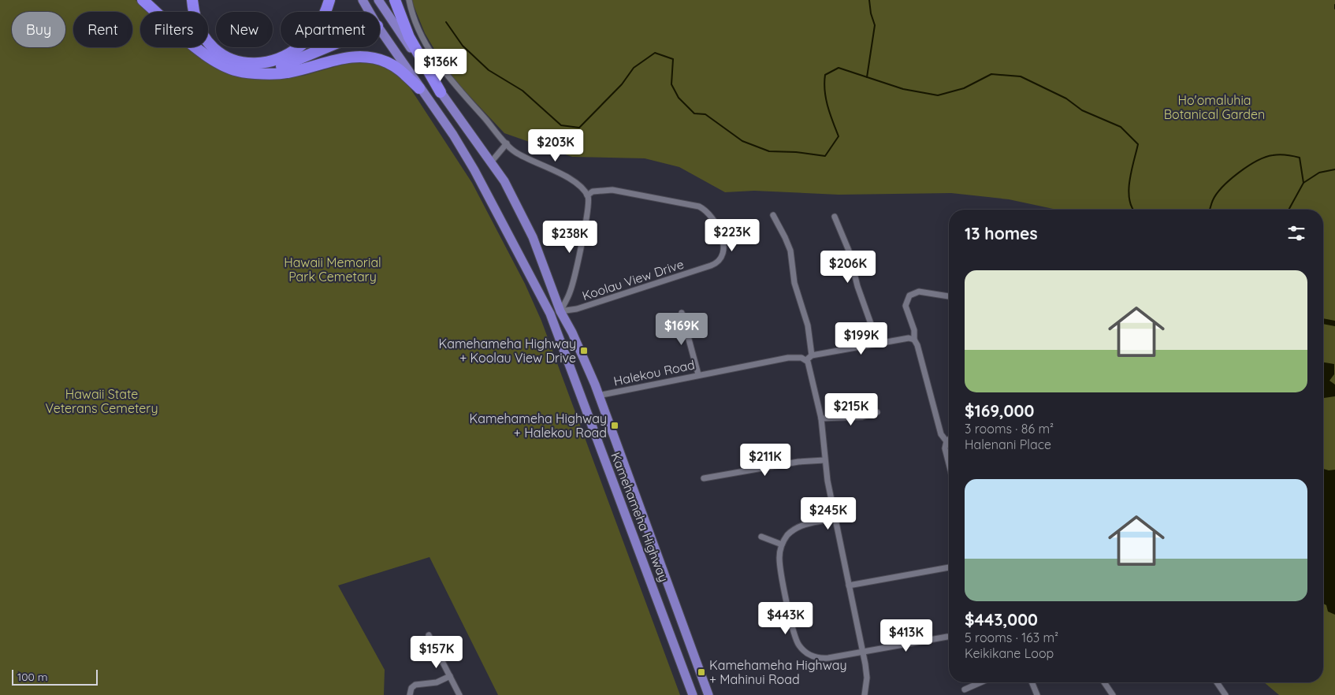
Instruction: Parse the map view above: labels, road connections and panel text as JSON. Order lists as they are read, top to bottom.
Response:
{
  "streets": {
    "main road": ["Kamehameha Highway"],
    "street": ["Koolau View Drive", "Halekou Road"]
  },
  "parks": ["Ho'omaluhia Botanical Garden", "Hawaii Memorial Park Cemetary", "Hawaii State Veterans Cemetery"],
  "places": {
    "transit": ["Kamehameha Highway + Koolau View Drive", "Kamehameha Highway + Halekou Road", "Kamehameha Highway + Mahinui Road"]
  },
  "scale_bar": "100 m",
  "page": {
    "chip": [
      "Buy",
      "Rent",
      "Filters",
      "New",
      "Apartment"
    ],
    "price": [
      "$136K",
      "$203K",
      "$223K",
      "$238K",
      "$206K",
      "$169K",
      "$199K",
      "$215K",
      "$211K",
      "$245K",
      "$443K",
      "$413K",
      "$157K"
    ],
    "heading": "13 homes",
    "list": [
      {
        "name": "$169,000",
        "note": "3 rooms · 86 m² · Halenani Place"
      },
      {
        "name": "$443,000",
        "note": "5 rooms · 163 m² · Keikikane Loop"
      }
    ],
    "scale": "100 m"
  }
}
